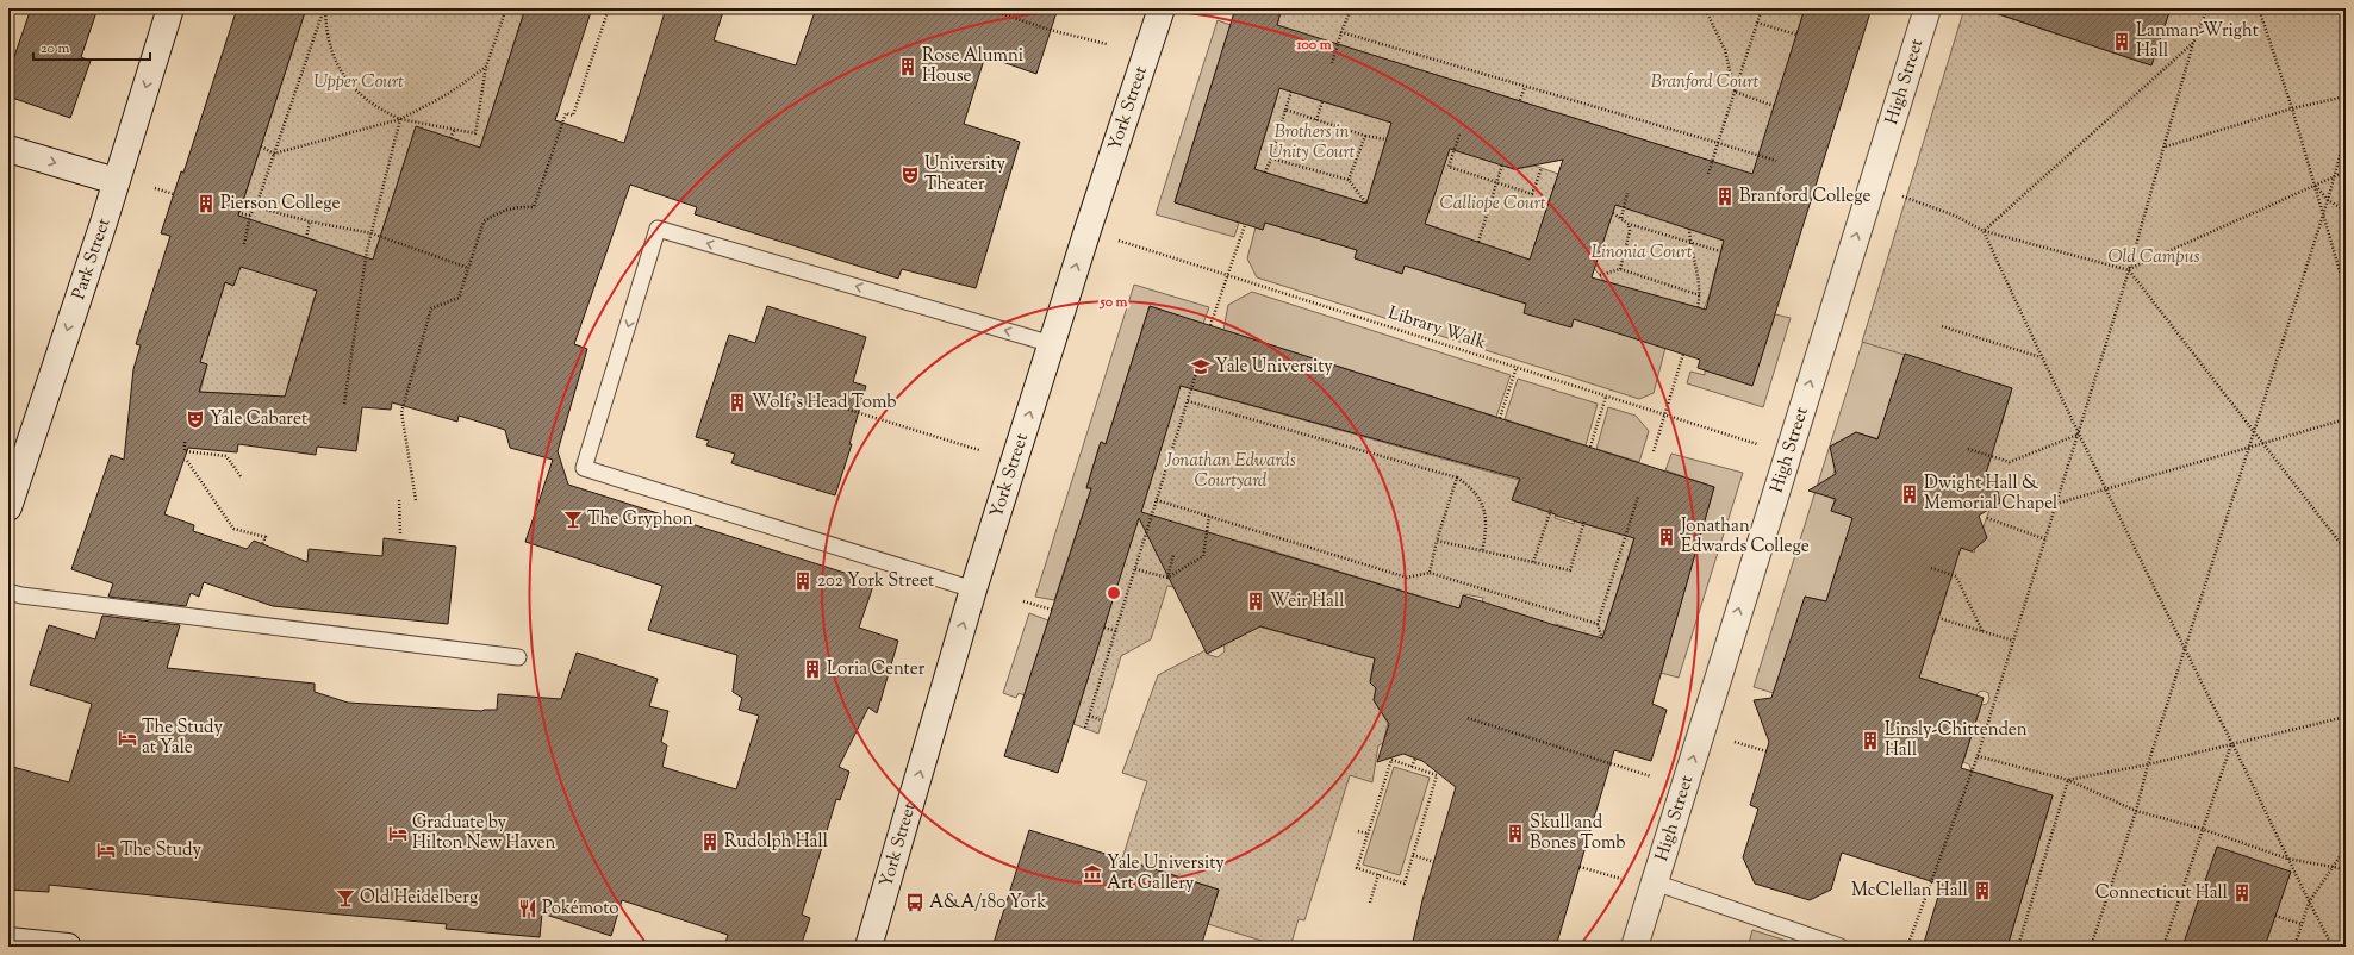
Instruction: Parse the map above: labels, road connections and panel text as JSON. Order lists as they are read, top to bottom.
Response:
{
  "streets": {
    "main road": ["High Street", "York Street", "Park Street"],
    "path": ["Library Walk"]
  },
  "one_way": ["High Street", "York Street", "Park Street"],
  "parks": [
    "Upper Court",
    "Branford Court",
    "Brothers in Unity Court",
    "Calliope Court",
    "Linonia Court",
    "Old Campus",
    "Jonathan Edwards Courtyard"
  ],
  "places": {
    "building": [
      "Lanman-Wright Hall",
      "Rose Alumni House",
      "Branford College",
      "Pierson College",
      "Wolf's Head Tomb",
      "Dwight Hall & Memorial Chapel",
      "Jonathan Edwards College",
      "202 York Street",
      "Weir Hall",
      "Loria Center",
      "Linsly-Chittenden Hall",
      "Skull and Bones Tomb",
      "Rudolph Hall",
      "McClellan Hall",
      "Connecticut Hall"
    ],
    "theatre": ["University Theater", "Yale Cabaret"],
    "school or university": ["Yale University"],
    "bar": ["The Gryphon", "Old Heidelberg"],
    "hotel": ["The Study at Yale", "Graduate by Hilton New Haven", "The Study"],
    "museum": ["Yale University Art Gallery"],
    "bus stop": ["A&A/180 York"],
    "restaurant": ["Pokémoto"]
  },
  "scale_bar": "20 m",
  "rings": ["100 m", "50 m"]
}
